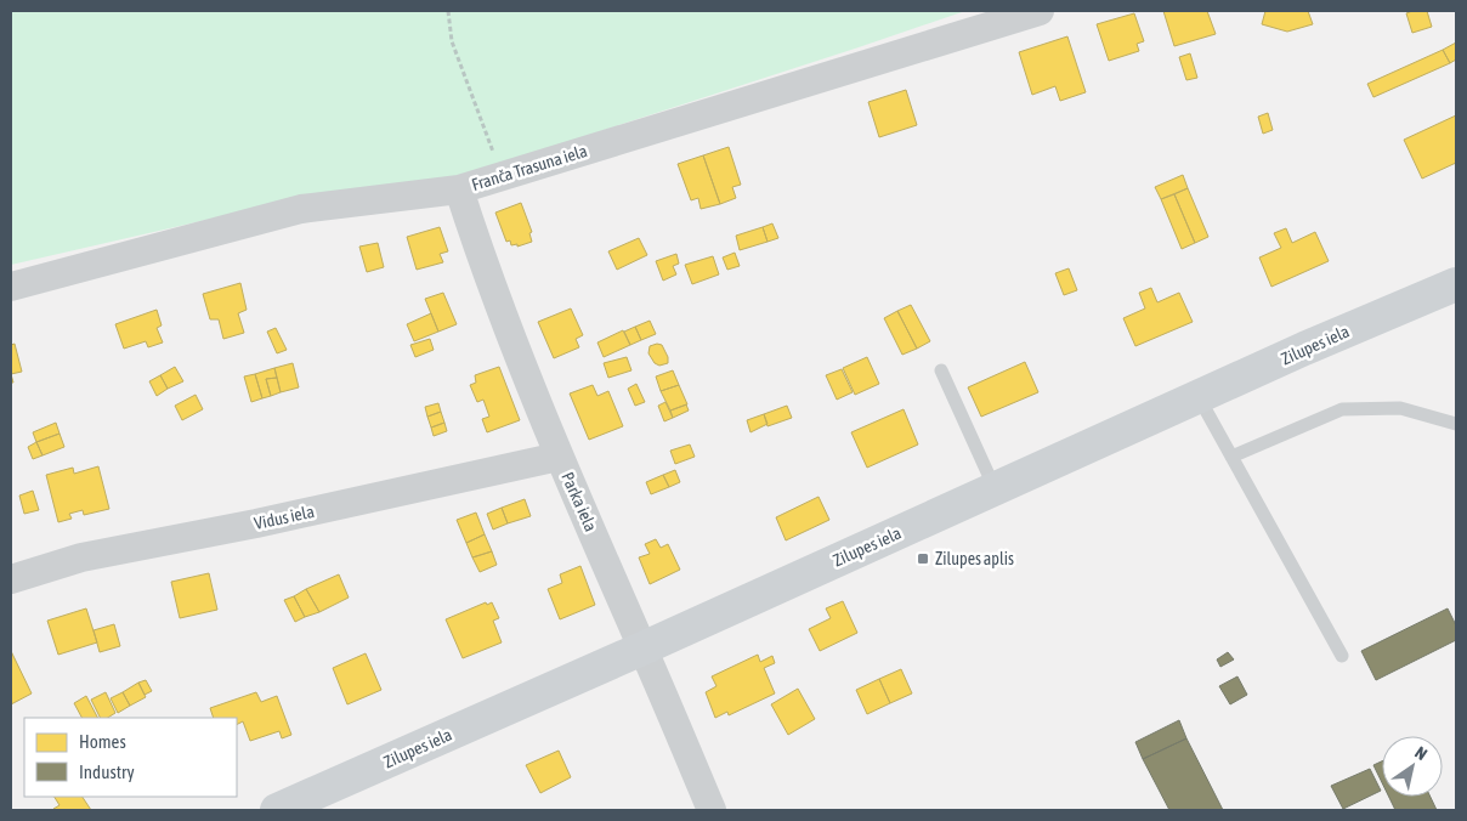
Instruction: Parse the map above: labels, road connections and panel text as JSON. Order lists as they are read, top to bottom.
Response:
{
  "streets": {
    "main road": ["Zilupes iela"],
    "street": ["Franča Trasuna iela", "Parka iela", "Vidus iela"]
  },
  "crossings": [
    ["Franča Trasuna iela", "Parka iela"],
    ["Zilupes iela", "Parka iela"],
    ["Parka iela", "Vidus iela"]
  ],
  "places": {
    "transit": ["Zilupes aplis"]
  },
  "legend": ["Homes", "Industry"],
  "north": "top right"
}
